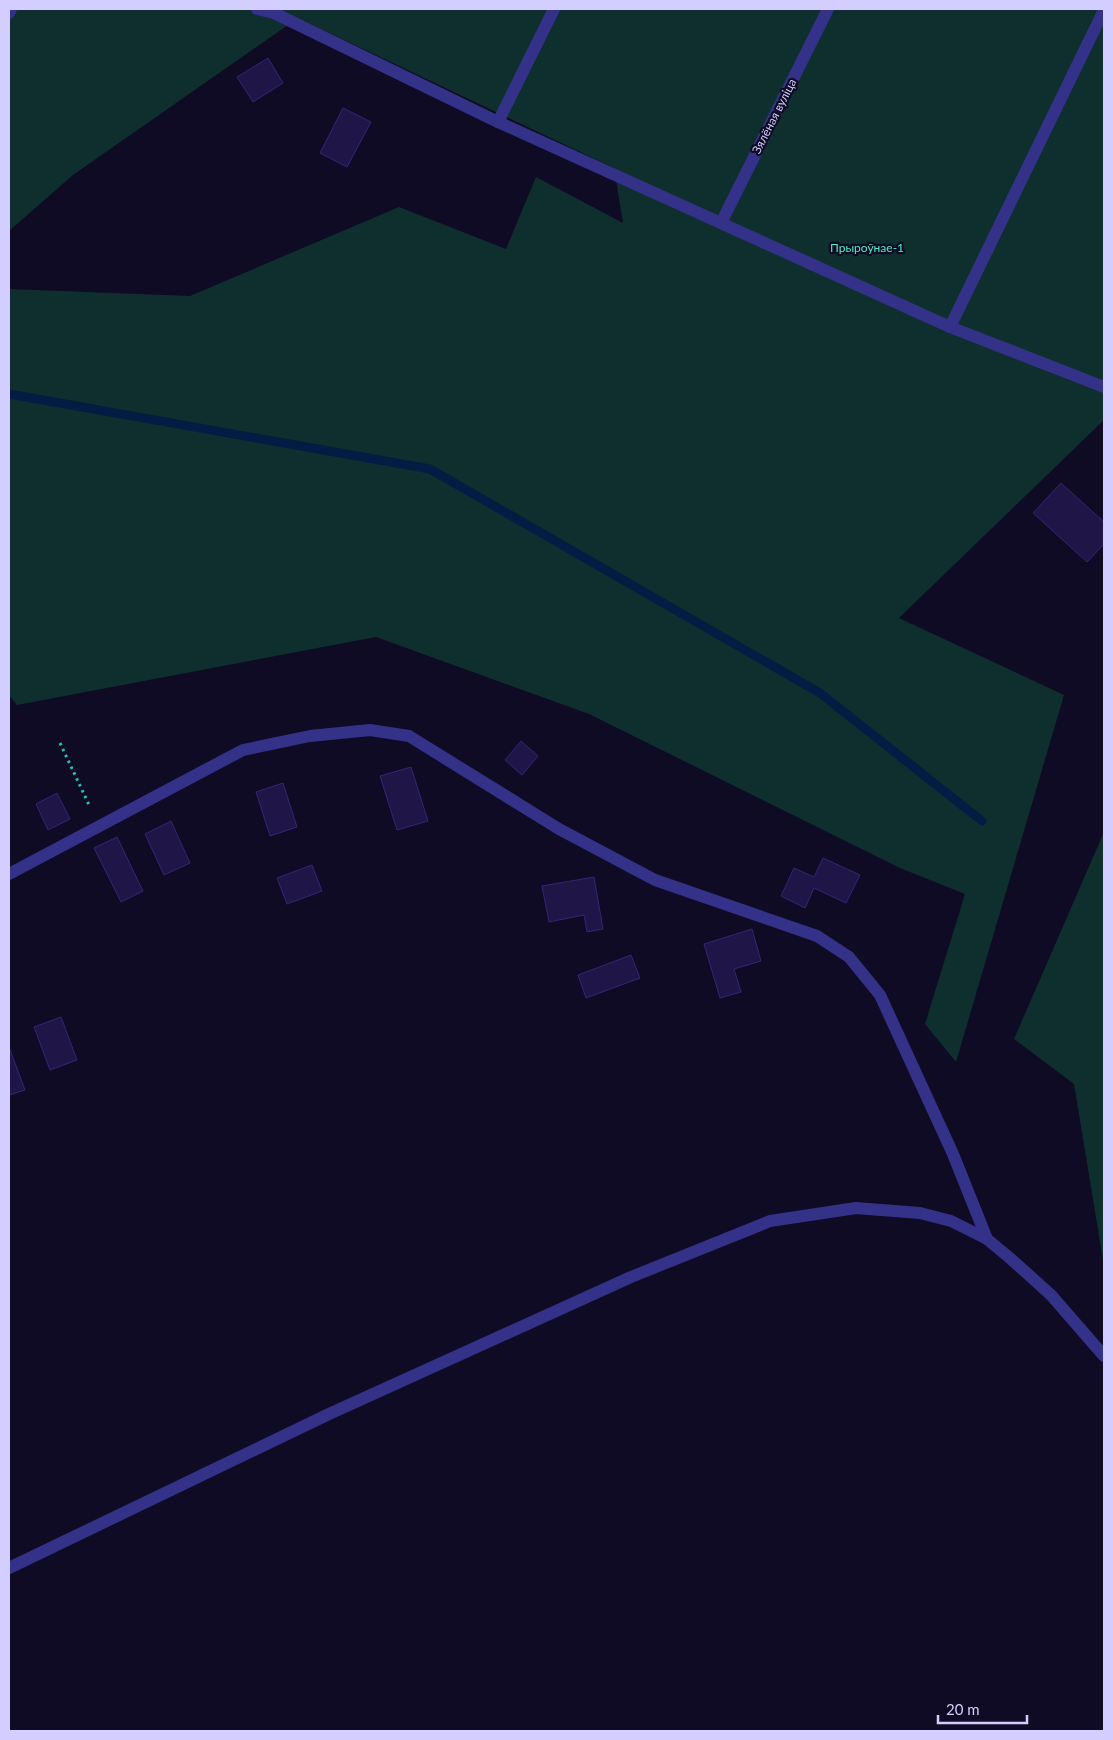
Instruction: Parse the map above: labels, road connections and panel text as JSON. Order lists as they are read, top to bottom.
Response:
{
  "streets": {
    "street": ["Зялёная вуліца"]
  },
  "parks": ["Прыроўнае-1"],
  "scale_bar": "20 m"
}
